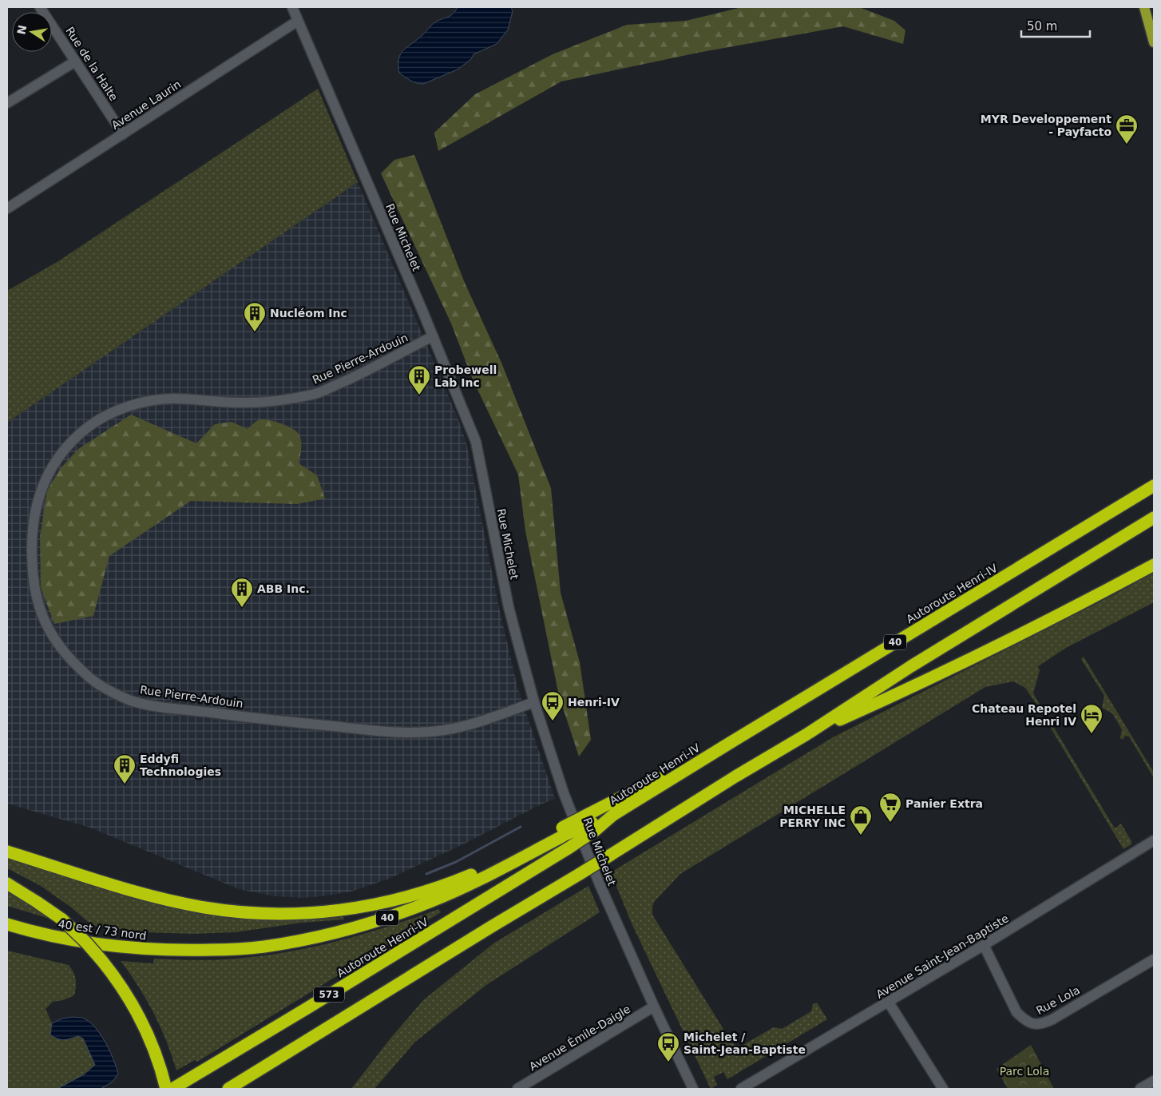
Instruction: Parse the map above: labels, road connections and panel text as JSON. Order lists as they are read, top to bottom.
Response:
{
  "streets": {
    "highway": [
      "Autoroute Henri-IV",
      "40",
      "40 est / 73 nord",
      "573"
    ],
    "street": [
      "Rue de la Halte",
      "Avenue Laurin",
      "Rue Michelet",
      "Rue Pierre-Ardouin",
      "Avenue Saint-Jean-Baptiste",
      "Rue Lola",
      "Avenue Émile-Daigle"
    ]
  },
  "crossings": [
    ["Rue de la Halte", "Avenue Laurin"],
    ["Avenue Laurin", "Rue Michelet"],
    ["Rue Michelet", "Rue Pierre-Ardouin"],
    ["Rue Michelet", "Avenue Émile-Daigle"],
    ["Avenue Saint-Jean-Baptiste", "Rue Lola"]
  ],
  "parks": ["Parc Lola"],
  "places": {
    "office": ["MYR Developpement - Payfacto"],
    "building": [
      "Nucléom Inc",
      "Probewell Lab Inc",
      "ABB Inc.",
      "Eddyfi Technologies"
    ],
    "bus stop": ["Henri-IV", "Michelet / Saint-Jean-Baptiste"],
    "hotel": ["Chateau Repotel Henri IV"],
    "supermarket": ["Panier Extra"],
    "shop": ["MICHELLE PERRY INC"]
  },
  "scale_bar": "50 m",
  "north": "left"
}
